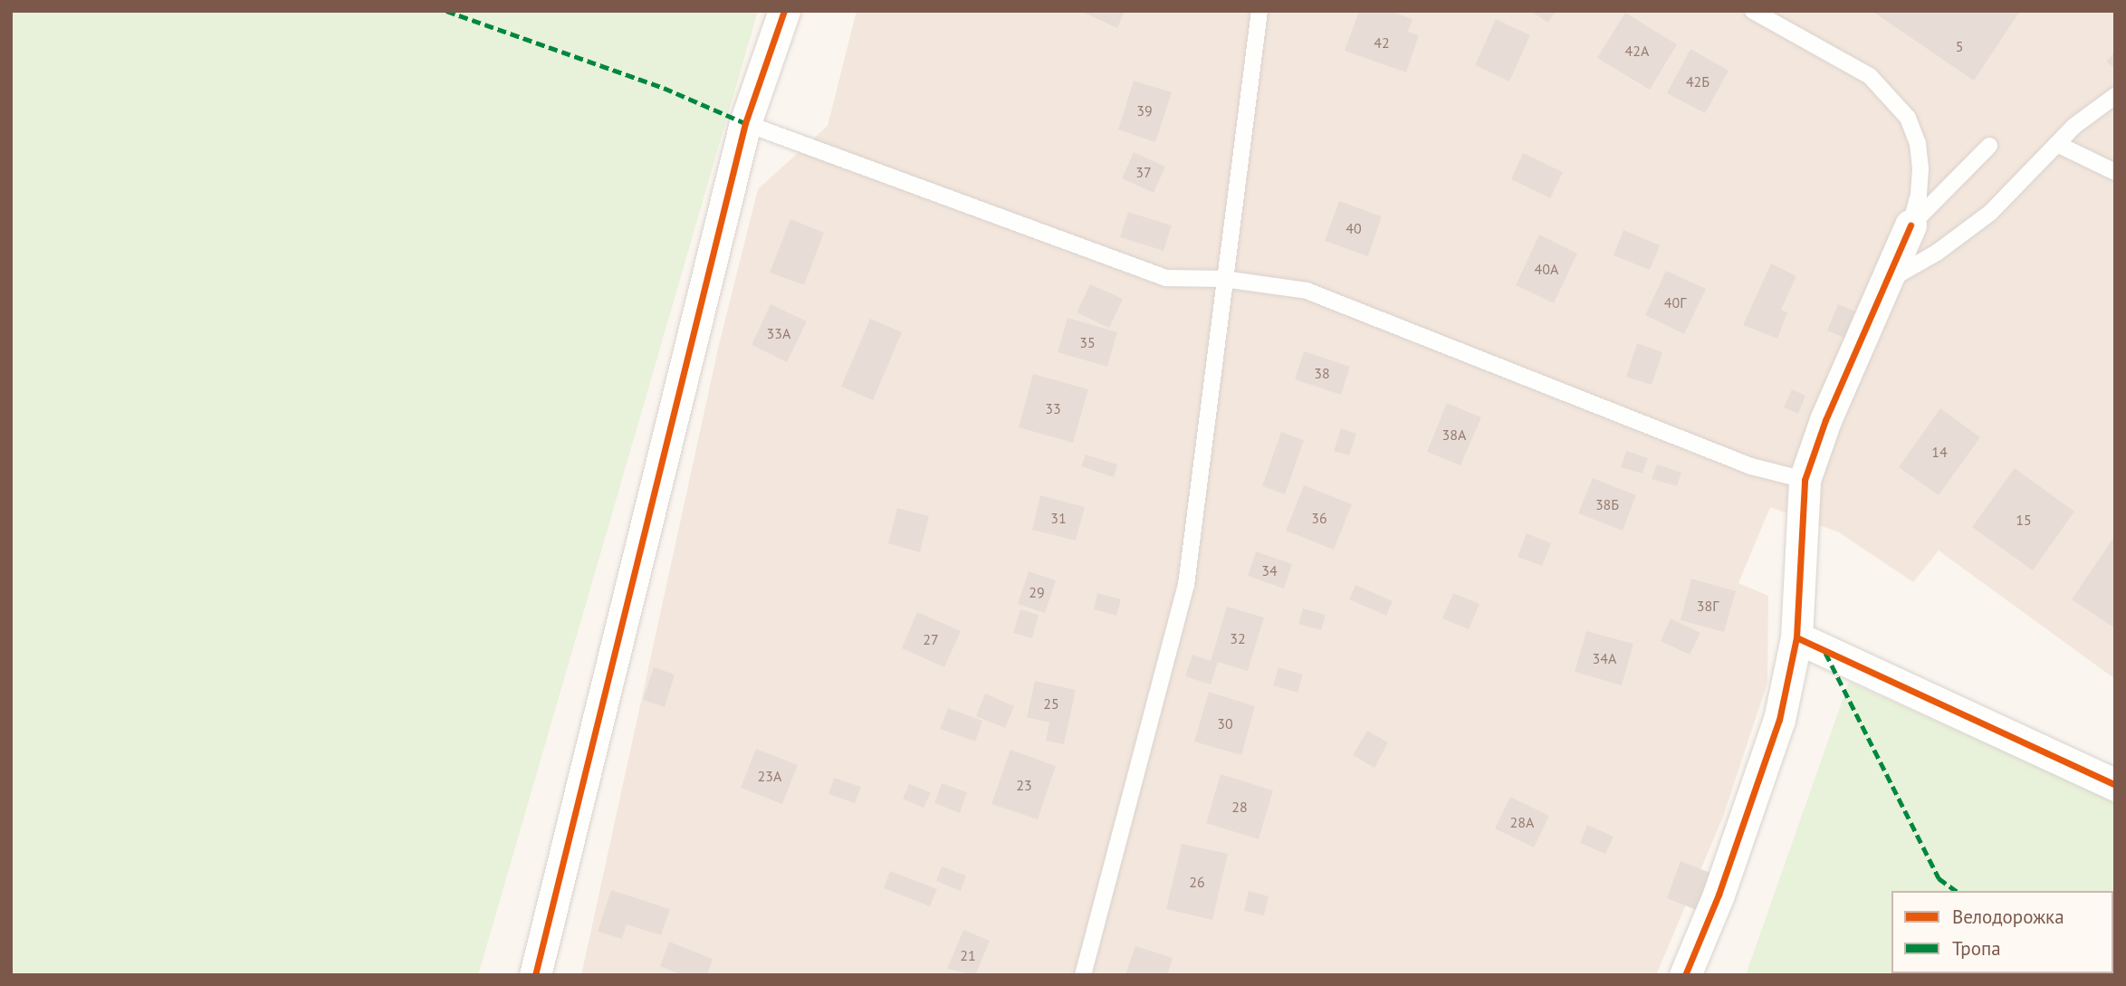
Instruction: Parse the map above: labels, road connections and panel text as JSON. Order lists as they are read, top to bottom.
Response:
{
  "house_numbers": [
    "42",
    "5",
    "42А",
    "42Б",
    "39",
    "37",
    "40",
    "40А",
    "40Г",
    "33А",
    "35",
    "38",
    "33",
    "38А",
    "14",
    "38Б",
    "31",
    "36",
    "15",
    "34",
    "29",
    "38Г",
    "32",
    "27",
    "34А",
    "25",
    "30",
    "23А",
    "23",
    "28",
    "28А",
    "26",
    "21"
  ],
  "legend": ["Велодорожка", "Тропа"]
}
